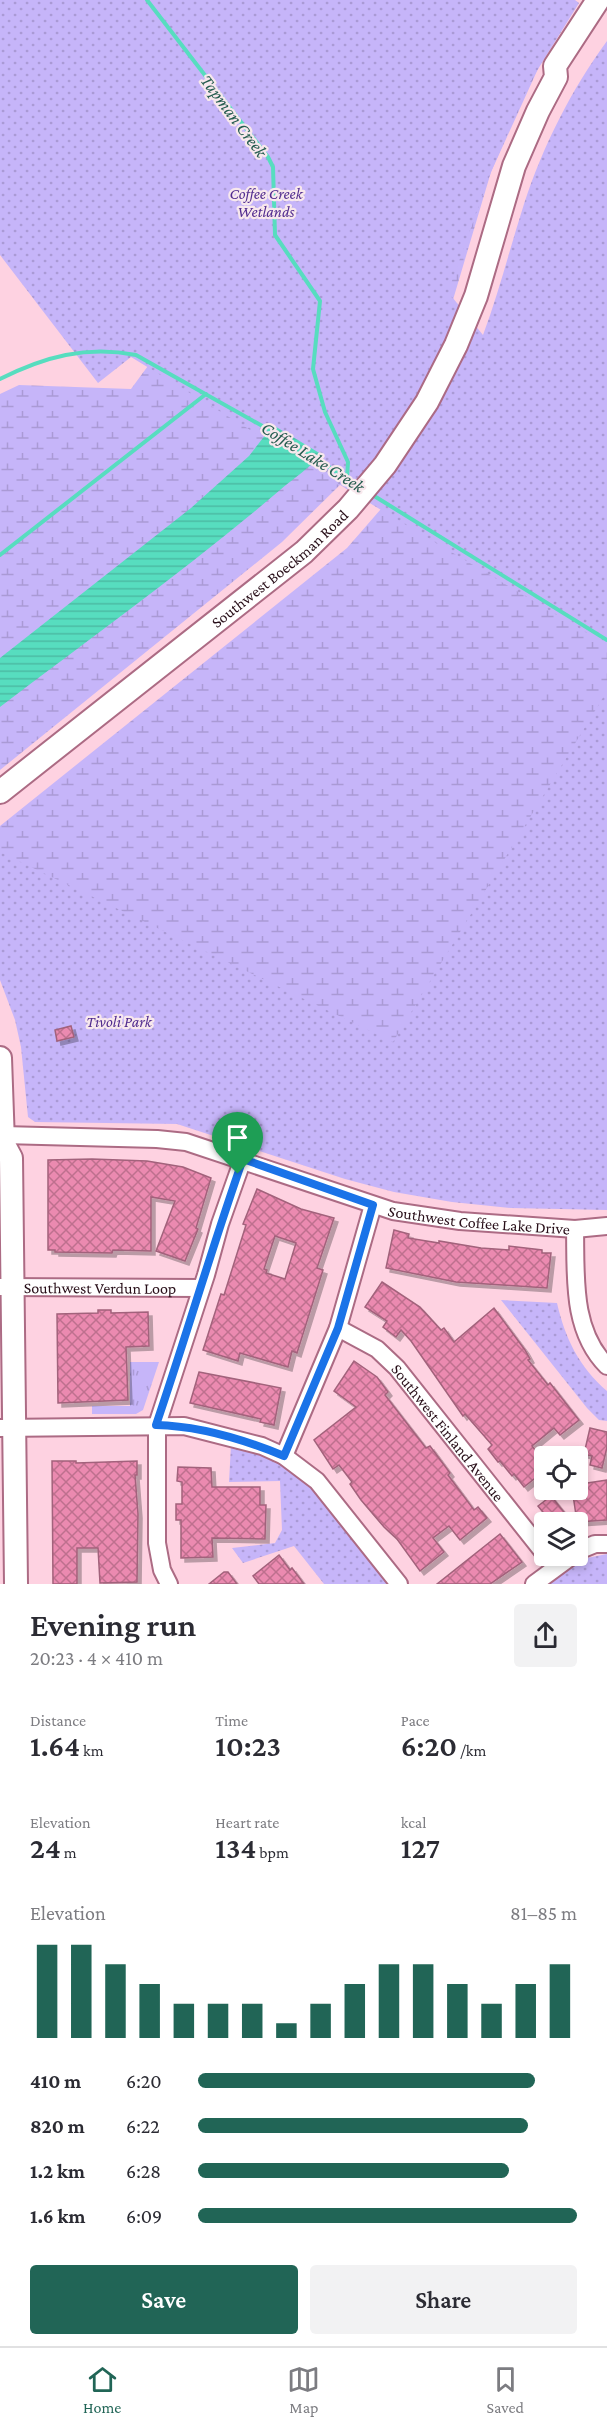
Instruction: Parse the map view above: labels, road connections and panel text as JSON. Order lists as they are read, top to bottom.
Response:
{
  "streets": {
    "main road": ["Southwest Boeckman Road"],
    "street": ["Southwest Coffee Lake Drive", "Southwest Verdun Loop", "Southwest Finland Avenue"]
  },
  "water": ["Tapman Creek", "Coffee Lake Creek"],
  "parks": ["Coffee Creek Wetlands", "Tivoli Park"],
  "page": {
    "heading": ["Evening run", "20:23 · 4 × 410 m"],
    "stats": [
      ["Distance", "1.64 km"],
      ["Time", "10:23"],
      ["Pace", "6:20 /km"],
      ["Elevation", "24 m"],
      ["Heart rate", "134 bpm"],
      ["kcal", "127"]
    ],
    "chart": ["Elevation", "81–85 m"],
    "list": [
      {
        "name": "410 m",
        "note": "6:20"
      },
      {
        "name": "820 m",
        "note": "6:22"
      },
      {
        "name": "1.2 km",
        "note": "6:28"
      },
      {
        "name": "1.6 km",
        "note": "6:09"
      }
    ],
    "buttons": ["Save", "Share"],
    "tabs": ["Home", "Map", "Saved"]
  }
}
